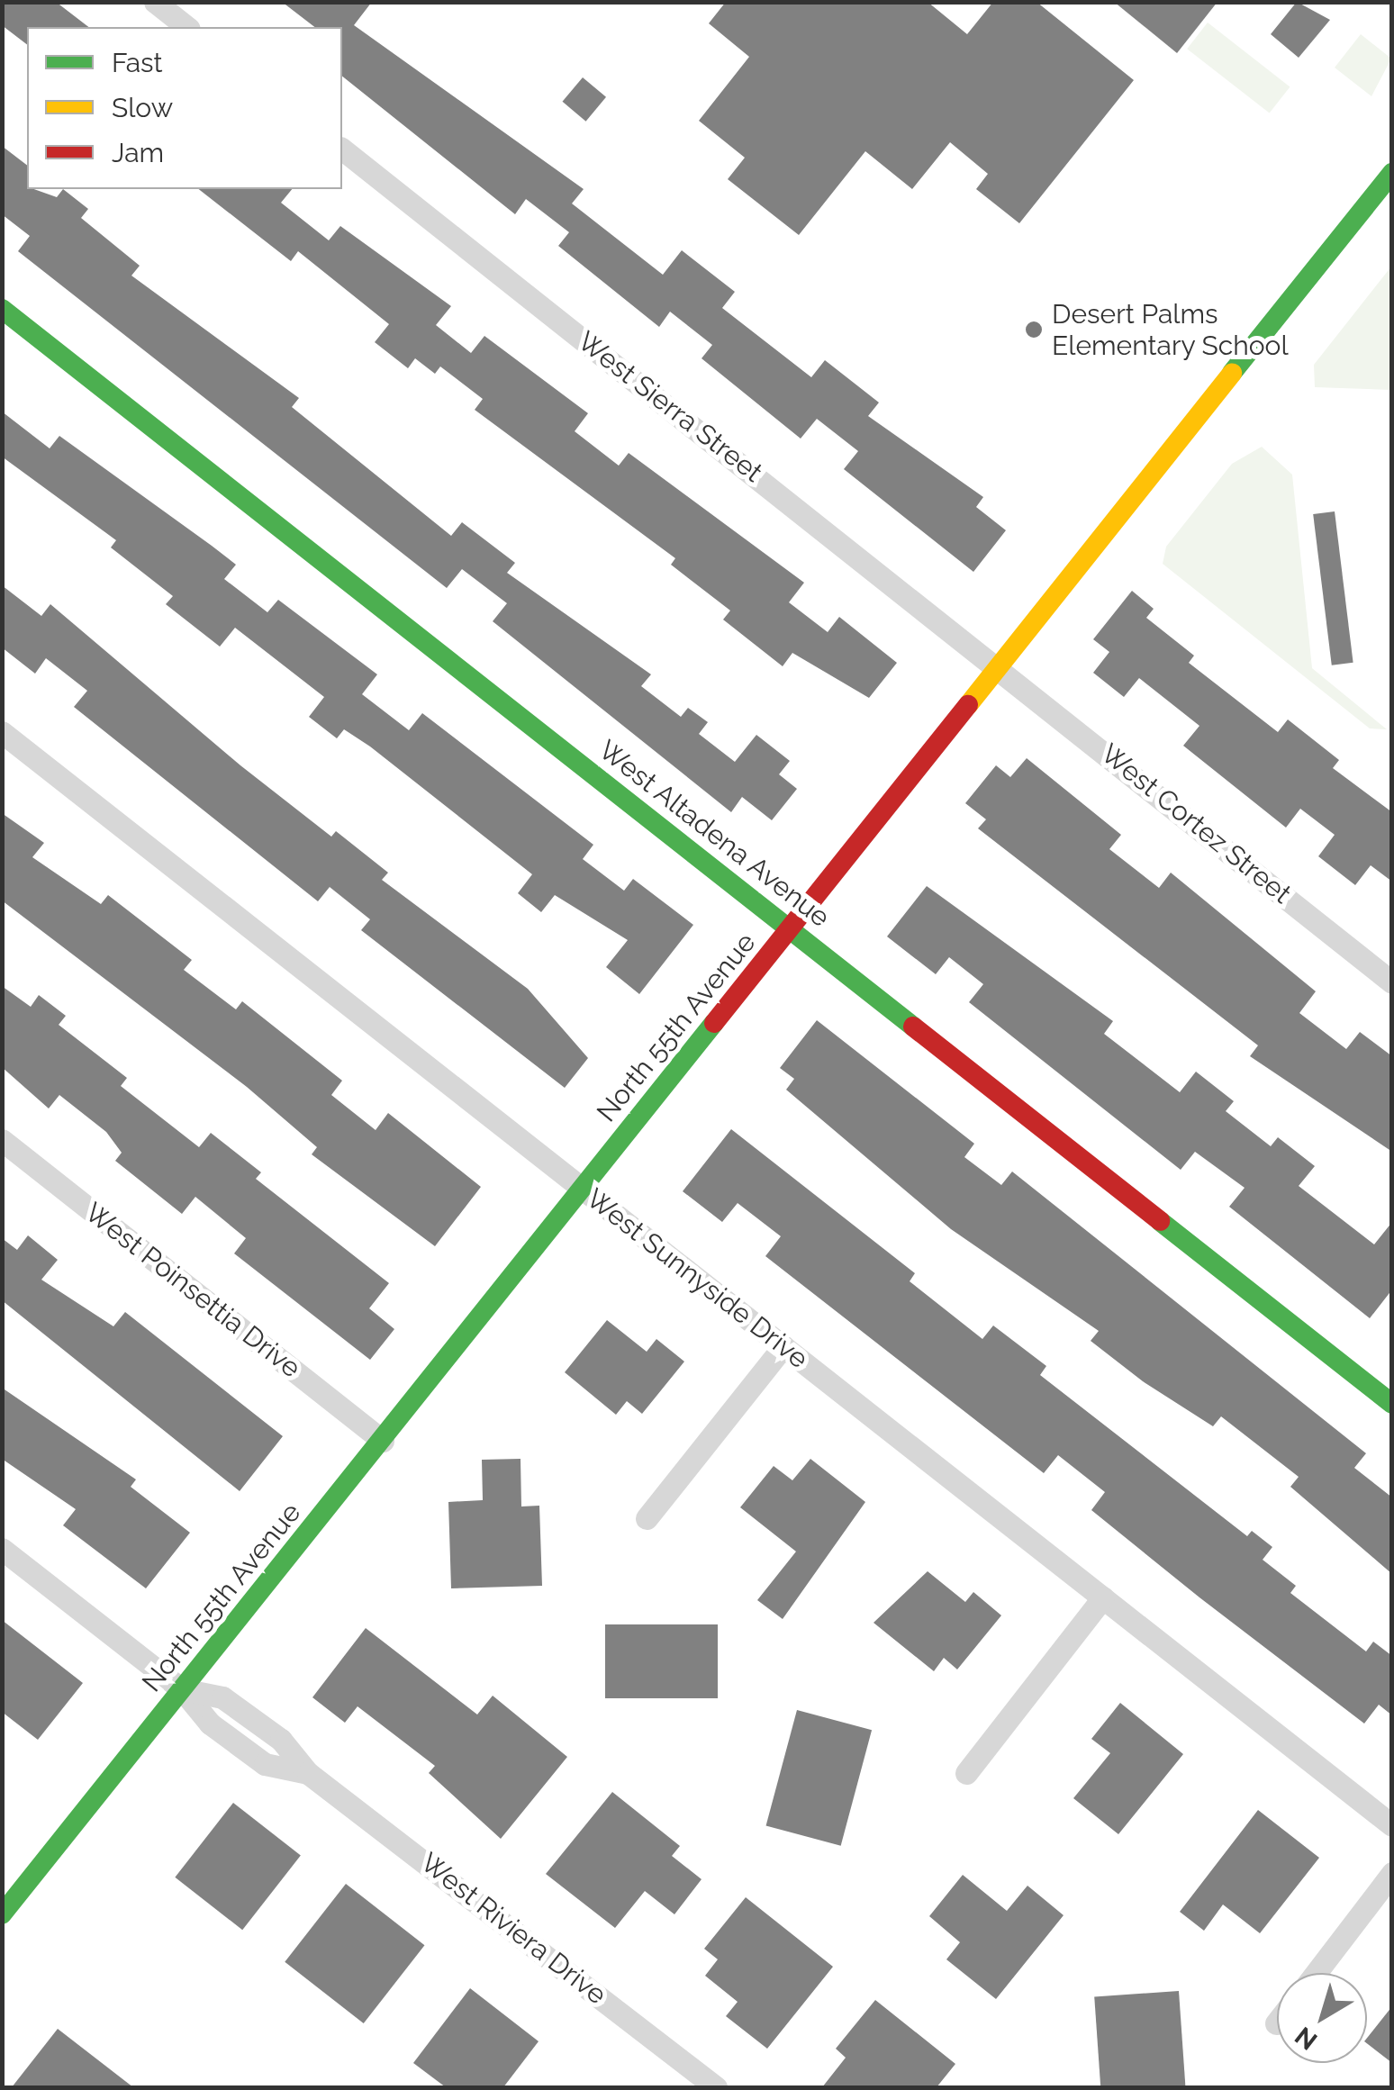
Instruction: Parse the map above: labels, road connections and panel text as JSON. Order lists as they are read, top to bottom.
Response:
{
  "streets": {
    "street": [
      "West Sierra Street",
      "West Cortez Street",
      "West Altadena Avenue",
      "North 55th Avenue",
      "West Sunnyside Drive",
      "West Poinsettia Drive",
      "West Riviera Drive"
    ]
  },
  "crossings": [
    ["West Sierra Street", "West Cortez Street"],
    ["West Sierra Street", "North 55th Avenue"],
    ["West Cortez Street", "North 55th Avenue"],
    ["West Altadena Avenue", "North 55th Avenue"],
    ["North 55th Avenue", "West Sunnyside Drive"],
    ["North 55th Avenue", "West Poinsettia Drive"],
    ["North 55th Avenue", "West Riviera Drive"]
  ],
  "places": ["Desert Palms Elementary School"],
  "legend": ["Fast", "Slow", "Jam"],
  "north": "bottom left"
}
